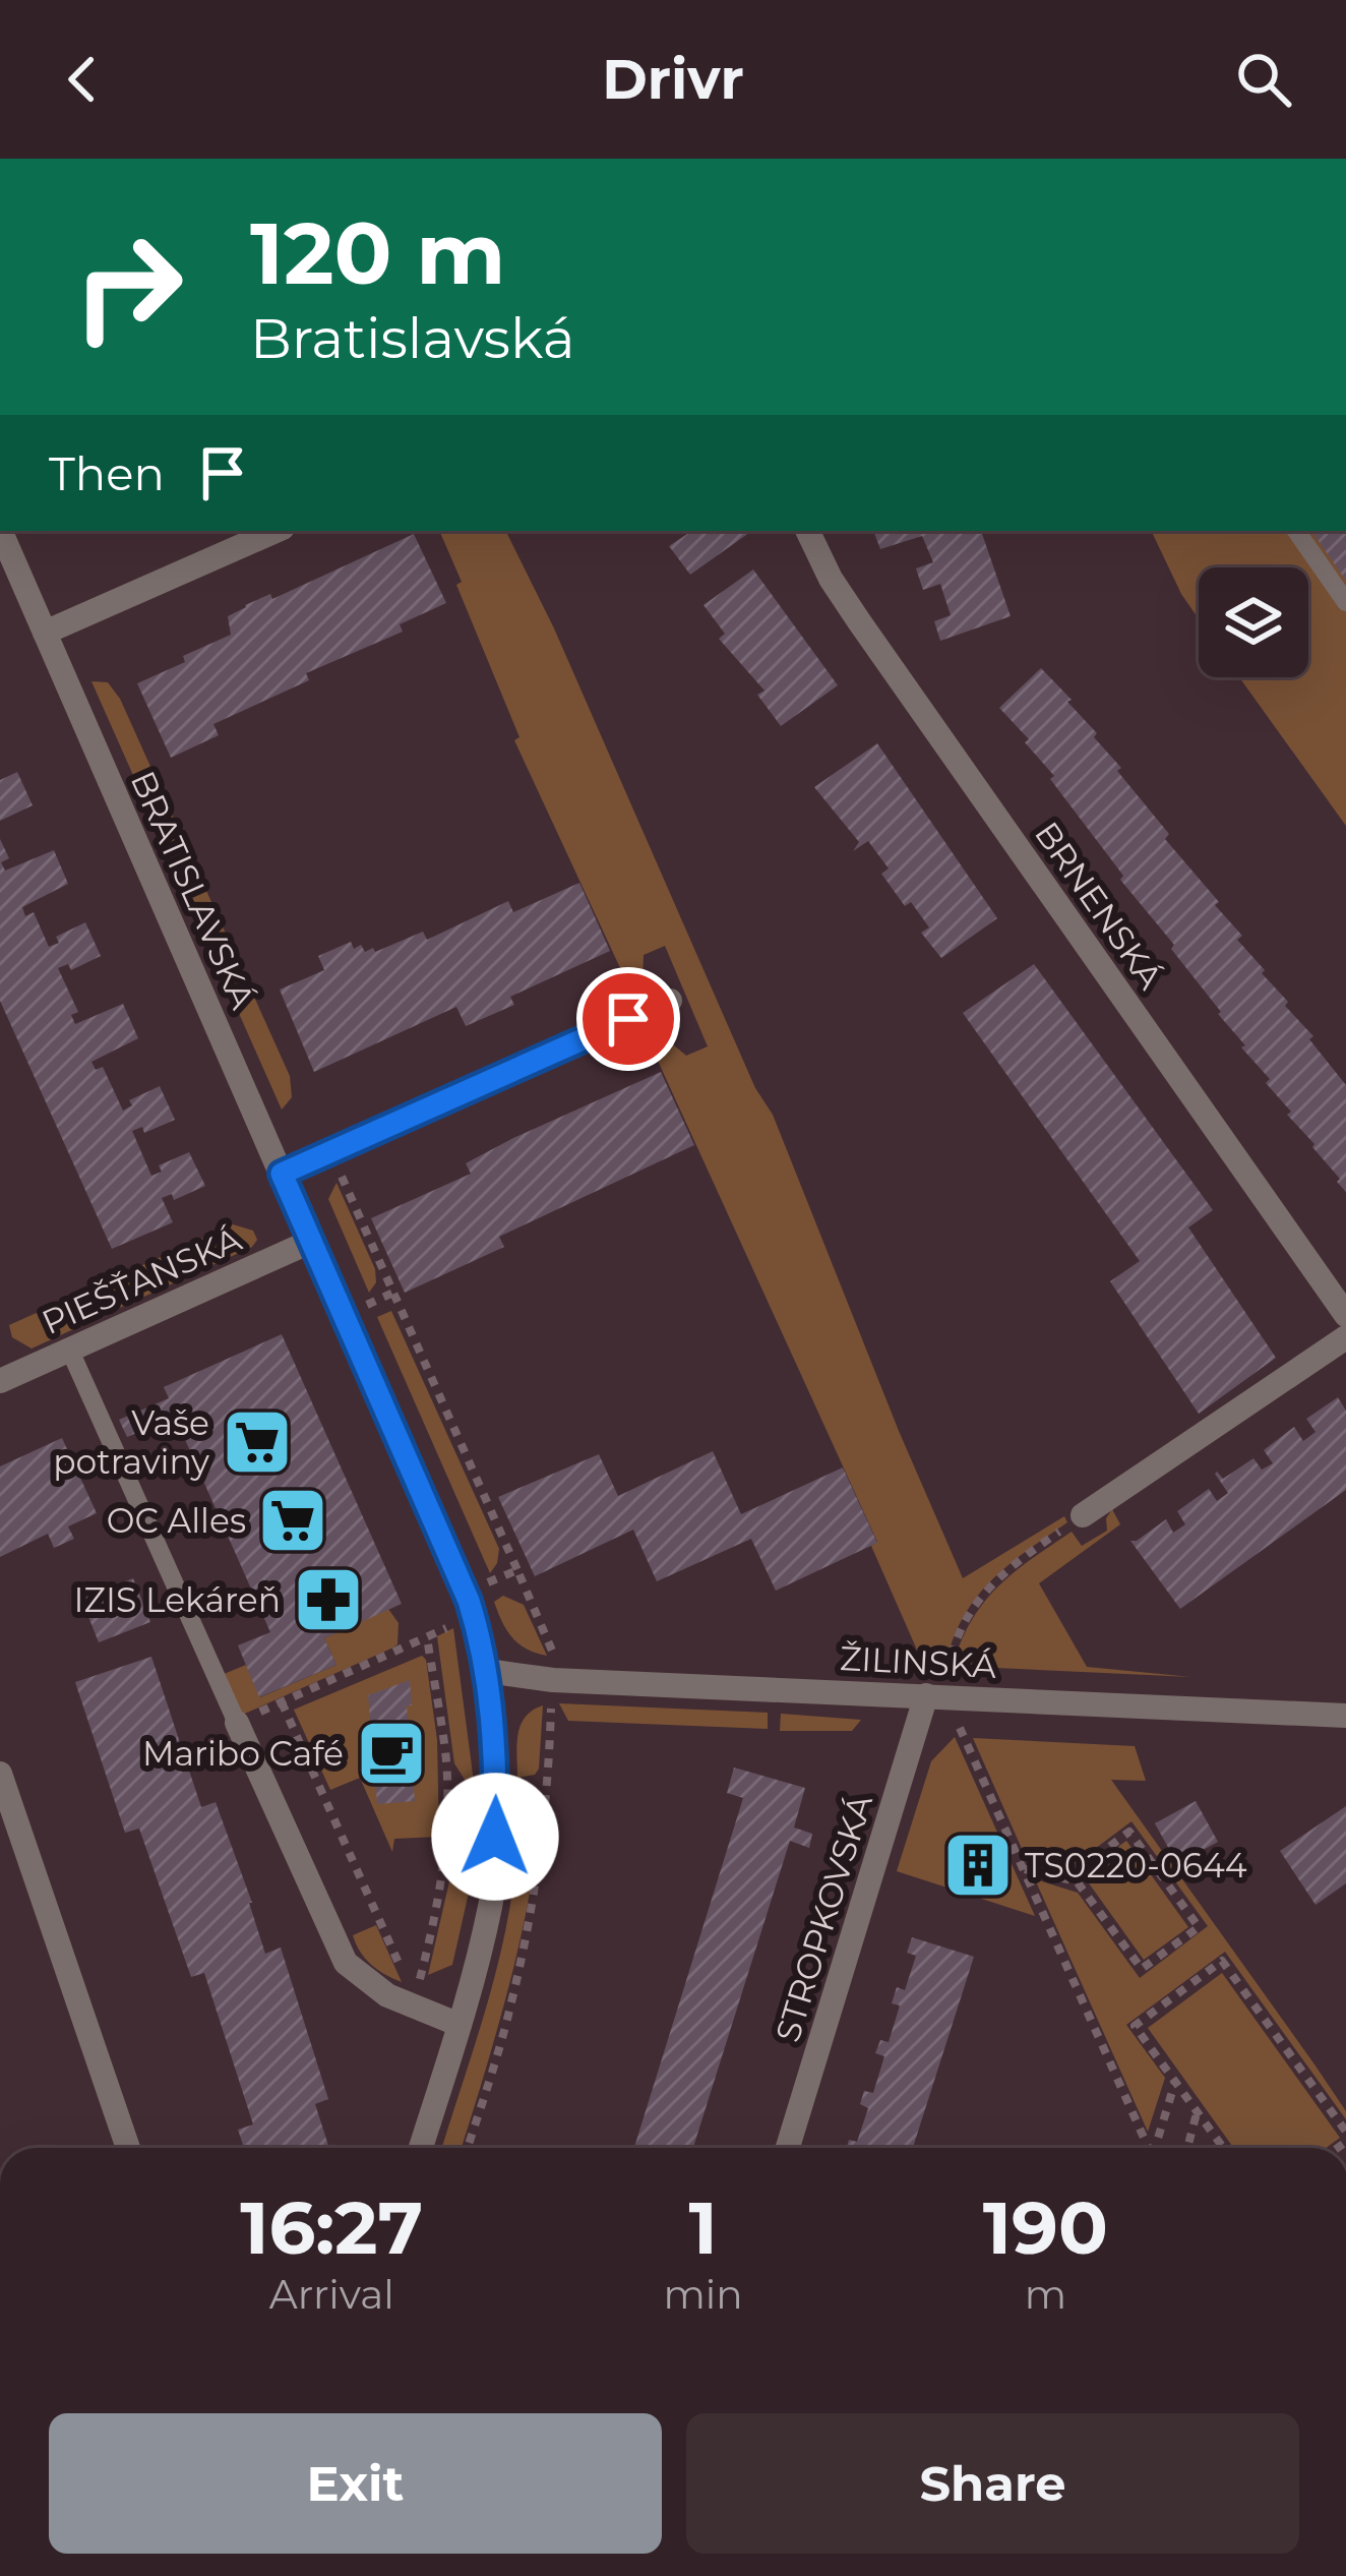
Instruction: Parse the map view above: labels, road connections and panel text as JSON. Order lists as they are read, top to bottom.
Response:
{
  "streets": {
    "street": [
      "BRATISLAVSKÁ",
      "BRNENSKÁ",
      "PIEŠŤANSKÁ",
      "ŽILINSKÁ",
      "STROPKOVSKÁ"
    ]
  },
  "crossings": [
    ["BRATISLAVSKÁ", "PIEŠŤANSKÁ"],
    ["BRATISLAVSKÁ", "ŽILINSKÁ"],
    ["ŽILINSKÁ", "STROPKOVSKÁ"]
  ],
  "places": {
    "supermarket": ["Vaše potraviny", "OC Alles"],
    "pharmacy": ["IZIS Lekáreň"],
    "cafe": ["Maribo Café"],
    "building": ["TS0220-0644"]
  },
  "page": {
    "header": "Drivr",
    "turn": ["120 m", "Bratislavská"],
    "then": "Then",
    "eta": [
      "16:27",
      "Arrival",
      "1",
      "min",
      "190",
      "m"
    ],
    "buttons": ["Exit", "Share"]
  }
}
